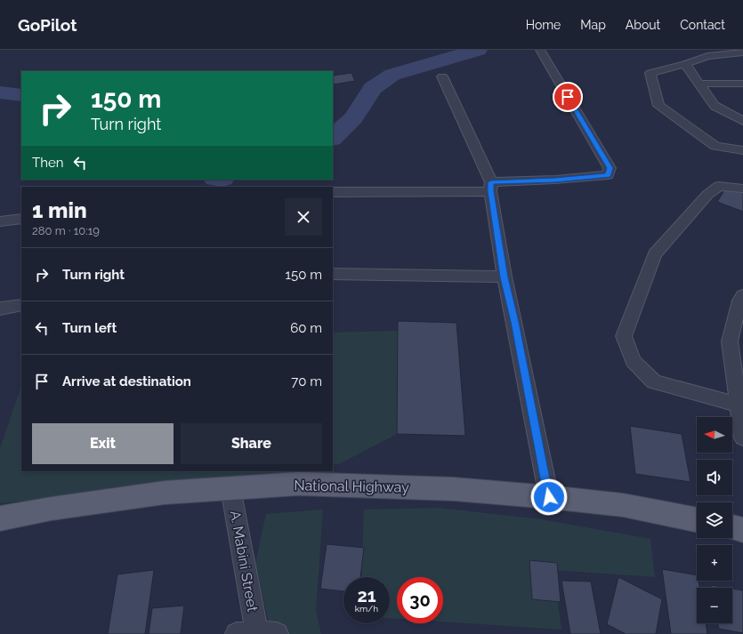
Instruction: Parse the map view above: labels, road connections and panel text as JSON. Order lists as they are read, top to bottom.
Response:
{
  "streets": {
    "main road": ["National Highway"],
    "street": ["A. Mabini Street"]
  },
  "crossings": [
    ["National Highway", "A. Mabini Street"]
  ],
  "north": "left",
  "page": {
    "header": "GoPilot",
    "nav": [
      "Home",
      "Map",
      "About",
      "Contact"
    ],
    "turn": ["150 m", "Turn right"],
    "then": "Then",
    "heading": ["1 min", "280 m · 10:19"],
    "list": [
      {
        "name": "Turn right",
        "value": "150 m"
      },
      {
        "name": "Turn left",
        "value": "60 m"
      },
      {
        "name": "Arrive at destination",
        "value": "70 m"
      }
    ],
    "buttons": ["Exit", "Share"],
    "map_buttons": ["+", "−"],
    "speed": "21 km/h",
    "limit": "30"
  }
}
